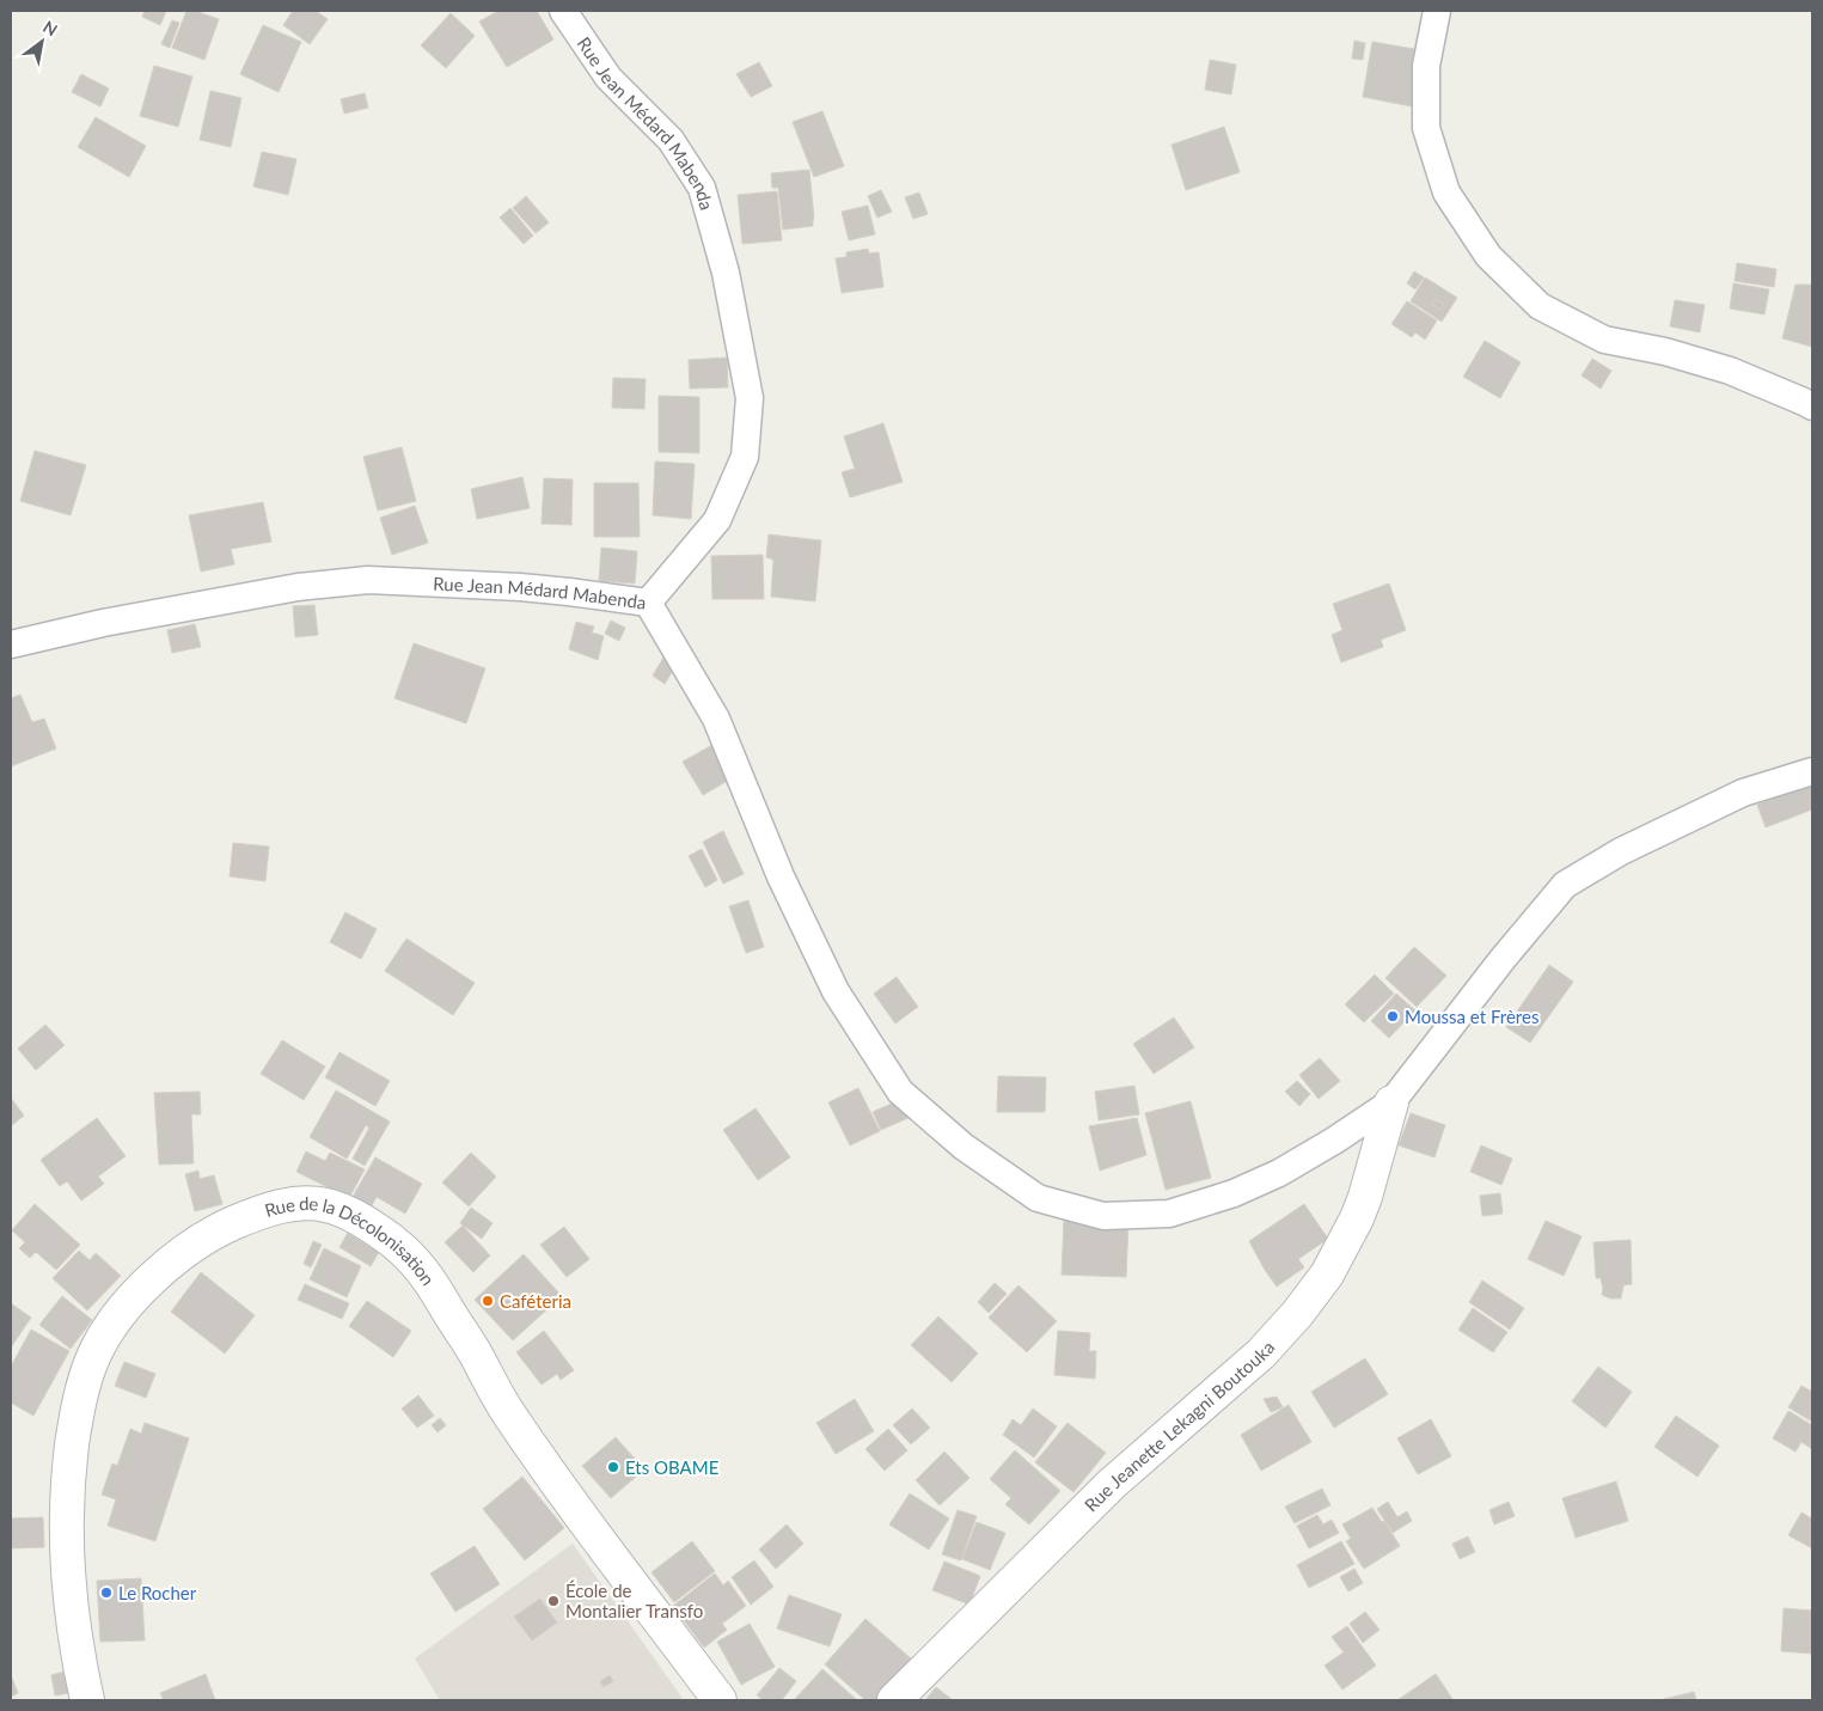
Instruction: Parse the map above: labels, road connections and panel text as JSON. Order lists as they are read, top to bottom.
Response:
{
  "streets": {
    "street": ["Rue Jean Médard Mabenda", "Rue de la Décolonisation", "Rue Jeanette Lekagni Boutouka"]
  },
  "places": [
    "Moussa et Frères",
    "Caféteria",
    "Ets OBAME",
    "Le Rocher",
    "École de Montalier Transfo"
  ],
  "north": "top right"
}
